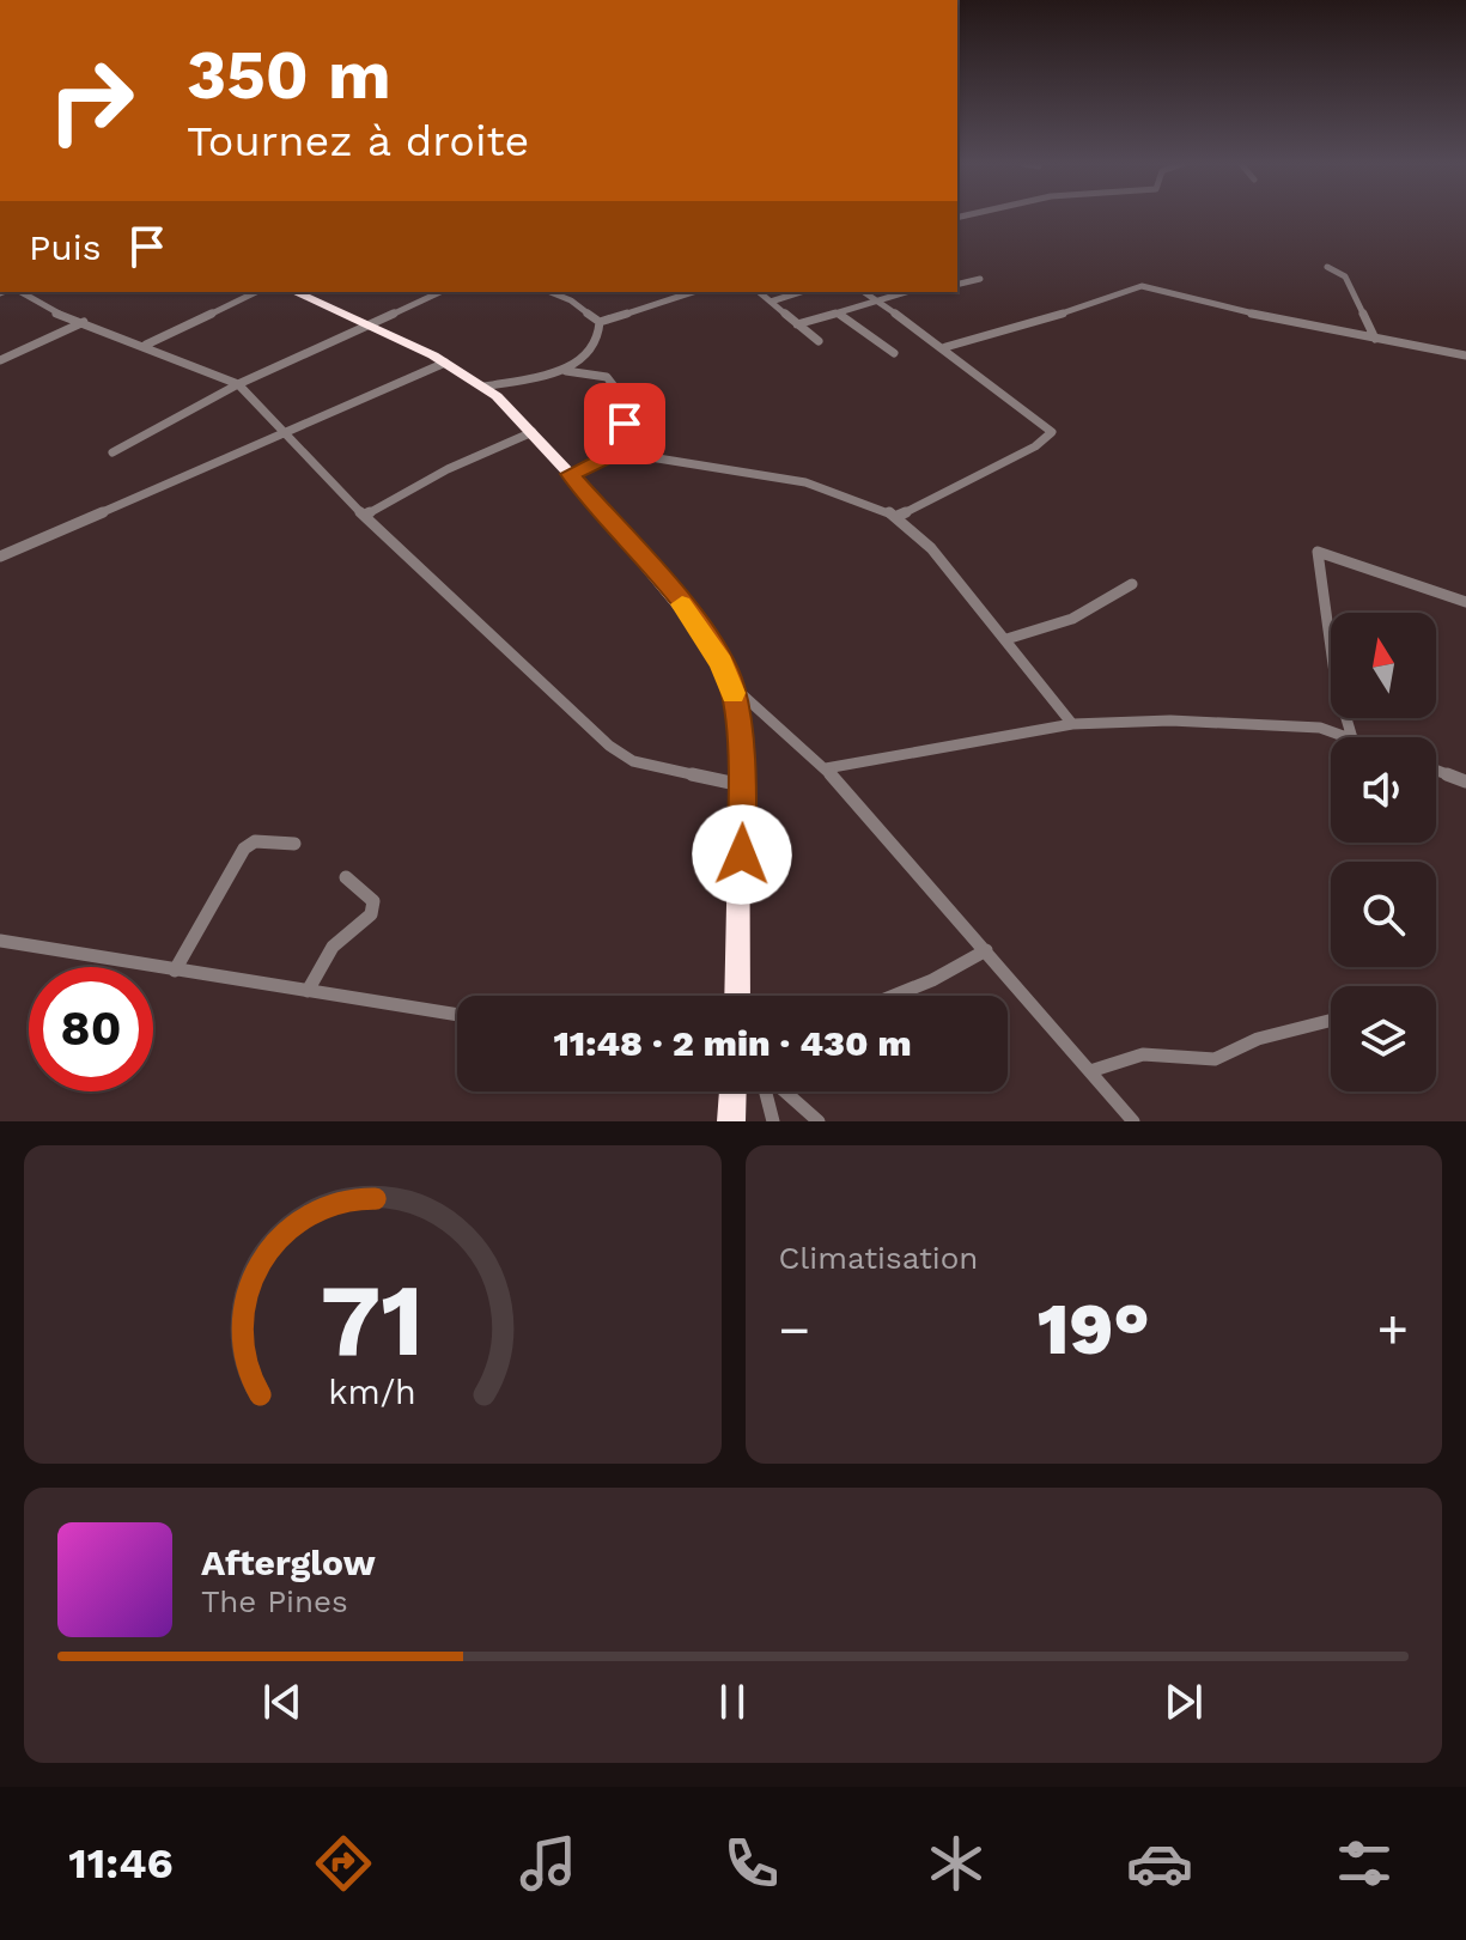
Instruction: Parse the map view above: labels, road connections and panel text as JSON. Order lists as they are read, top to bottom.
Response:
{
  "north": "top",
  "page": {
    "turn": ["350 m", "Tournez à droite"],
    "then": "Puis",
    "limit": "80",
    "trip": "11:48 · 2 min · 430 m",
    "tile": "Climatisation",
    "heat": ["−", "19°", "+"],
    "song": ["Afterglow", "The Pines"],
    "tabs": "11:46",
    "gauge": ["71", "km/h"]
  }
}
